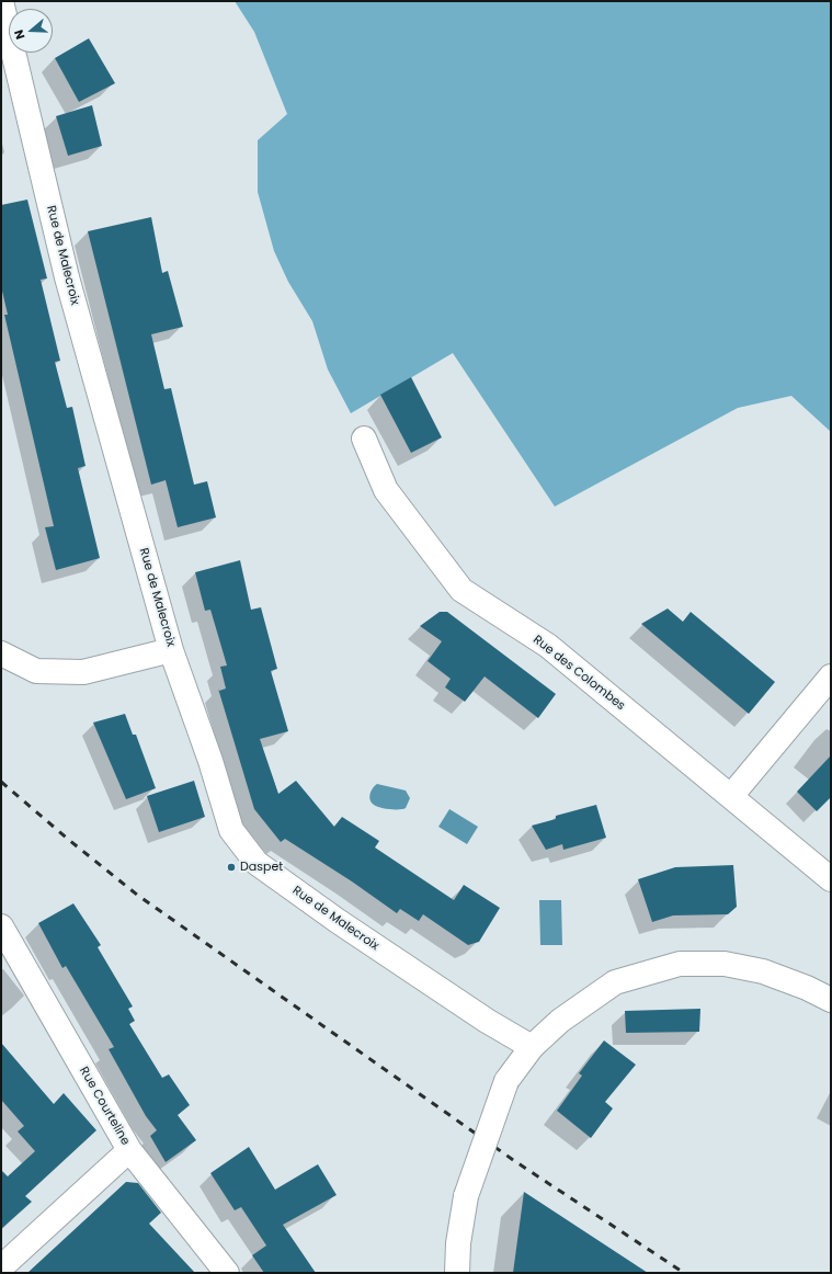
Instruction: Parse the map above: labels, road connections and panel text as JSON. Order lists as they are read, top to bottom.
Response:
{
  "streets": {
    "street": ["Rue de Malecroix", "Rue des Colombes", "Rue Courteline"]
  },
  "places": ["Daspet"],
  "north": "left"
}
